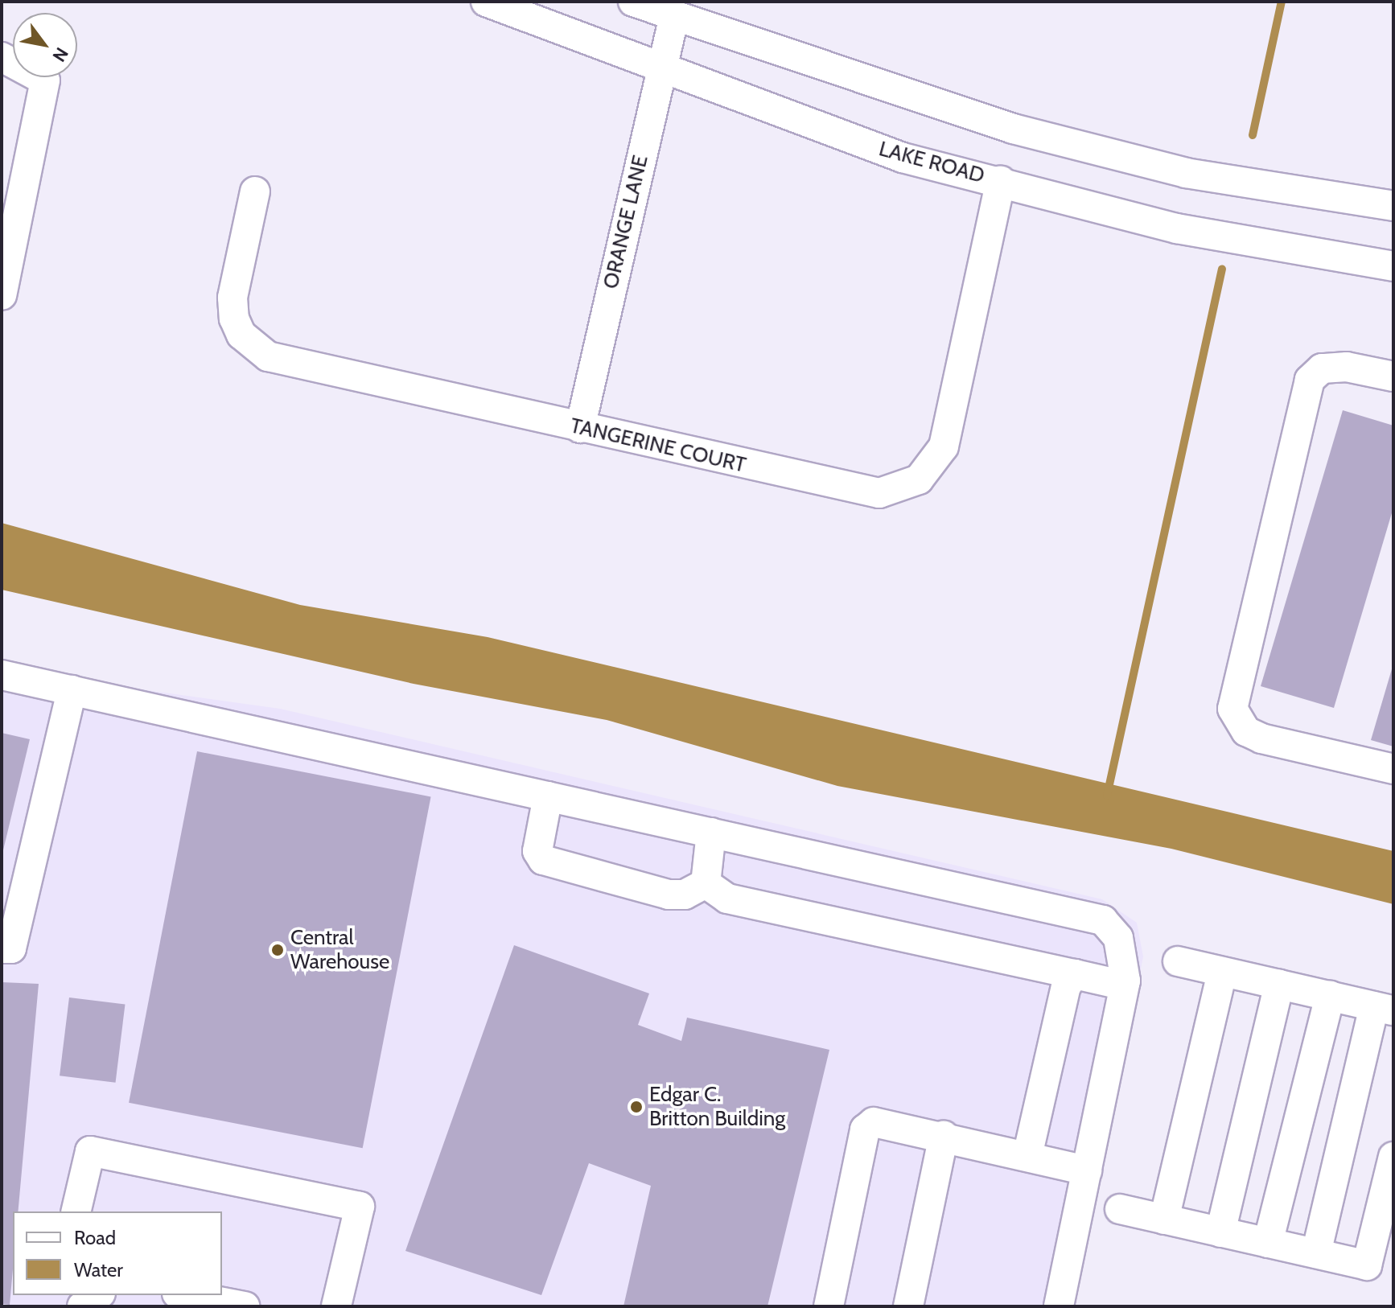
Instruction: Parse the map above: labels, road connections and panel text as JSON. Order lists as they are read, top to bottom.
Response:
{
  "streets": {
    "street": ["LAKE ROAD", "ORANGE LANE", "TANGERINE COURT"]
  },
  "crossings": [
    ["LAKE ROAD", "ORANGE LANE"],
    ["LAKE ROAD", "TANGERINE COURT"],
    ["ORANGE LANE", "TANGERINE COURT"]
  ],
  "places": ["Central Warehouse", "Edgar C. Britton Building"],
  "legend": ["Road", "Water"],
  "north": "bottom right"
}
